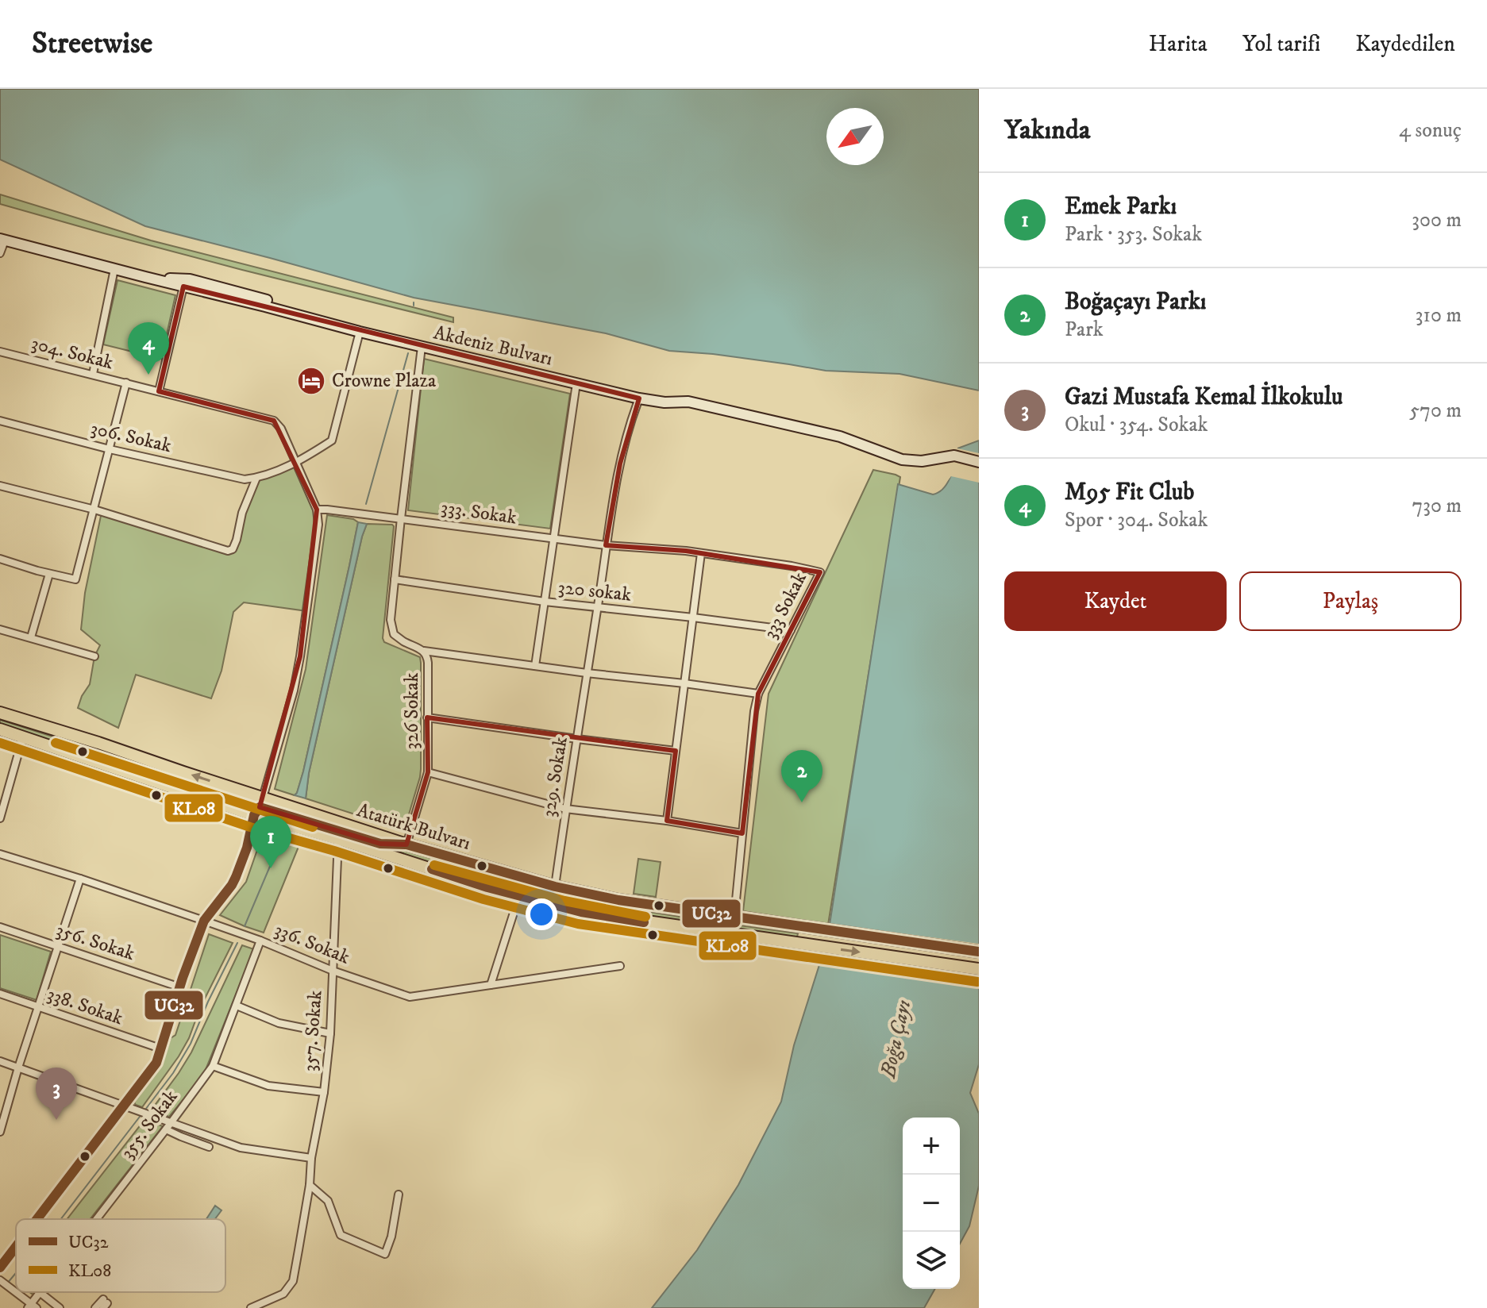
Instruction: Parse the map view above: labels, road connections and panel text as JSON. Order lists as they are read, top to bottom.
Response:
{
  "streets": {
    "main road": ["Akdeniz Bulvarı", "Atatürk Bulvarı"],
    "street": [
      "304. Sokak",
      "306. Sokak",
      "333. Sokak",
      "320 sokak",
      "333 Sokak",
      "326 Sokak",
      "329. Sokak",
      "356. Sokak",
      "336. Sokak",
      "338. Sokak",
      "357. Sokak",
      "355. Sokak"
    ]
  },
  "crossings": [
    ["Akdeniz Bulvarı", "326 Sokak"],
    ["Akdeniz Bulvarı", "329. Sokak"],
    ["333. Sokak", "333 Sokak"],
    ["333. Sokak", "326 Sokak"],
    ["320 sokak", "333 Sokak"],
    ["320 sokak", "326 Sokak"],
    ["320 sokak", "329. Sokak"],
    ["333 Sokak", "329. Sokak"],
    ["333 Sokak", "Atatürk Bulvarı"],
    ["326 Sokak", "Atatürk Bulvarı"],
    ["329. Sokak", "Atatürk Bulvarı"],
    ["Atatürk Bulvarı", "357. Sokak"],
    ["336. Sokak", "357. Sokak"],
    ["336. Sokak", "355. Sokak"]
  ],
  "water": ["Boğa Çayı"],
  "places": {
    "hotel": ["Crowne Plaza"]
  },
  "lines": ["transit line KL08", "transit line UC32"],
  "legend": ["UC32", "KL08"],
  "north": "bottom left",
  "page": {
    "header": "Streetwise",
    "nav": ["Harita", "Yol tarifi", "Kaydedilen"],
    "heading": ["Yakında", "4 sonuç"],
    "list": [
      {
        "mark": "1",
        "name": "Emek Parkı",
        "note": "Park · 353. Sokak",
        "value": "300 m"
      },
      {
        "mark": "2",
        "name": "Boğaçayı Parkı",
        "note": "Park",
        "value": "310 m"
      },
      {
        "mark": "3",
        "name": "Gazi Mustafa Kemal İlkokulu",
        "note": "Okul · 354. Sokak",
        "value": "570 m"
      },
      {
        "mark": "4",
        "name": "M95 Fit Club",
        "note": "Spor · 304. Sokak",
        "value": "730 m"
      }
    ],
    "pins": [
      "4",
      "2",
      "1",
      "3"
    ],
    "buttons": ["Kaydet", "Paylaş"],
    "map_buttons": ["+", "−"]
  }
}
